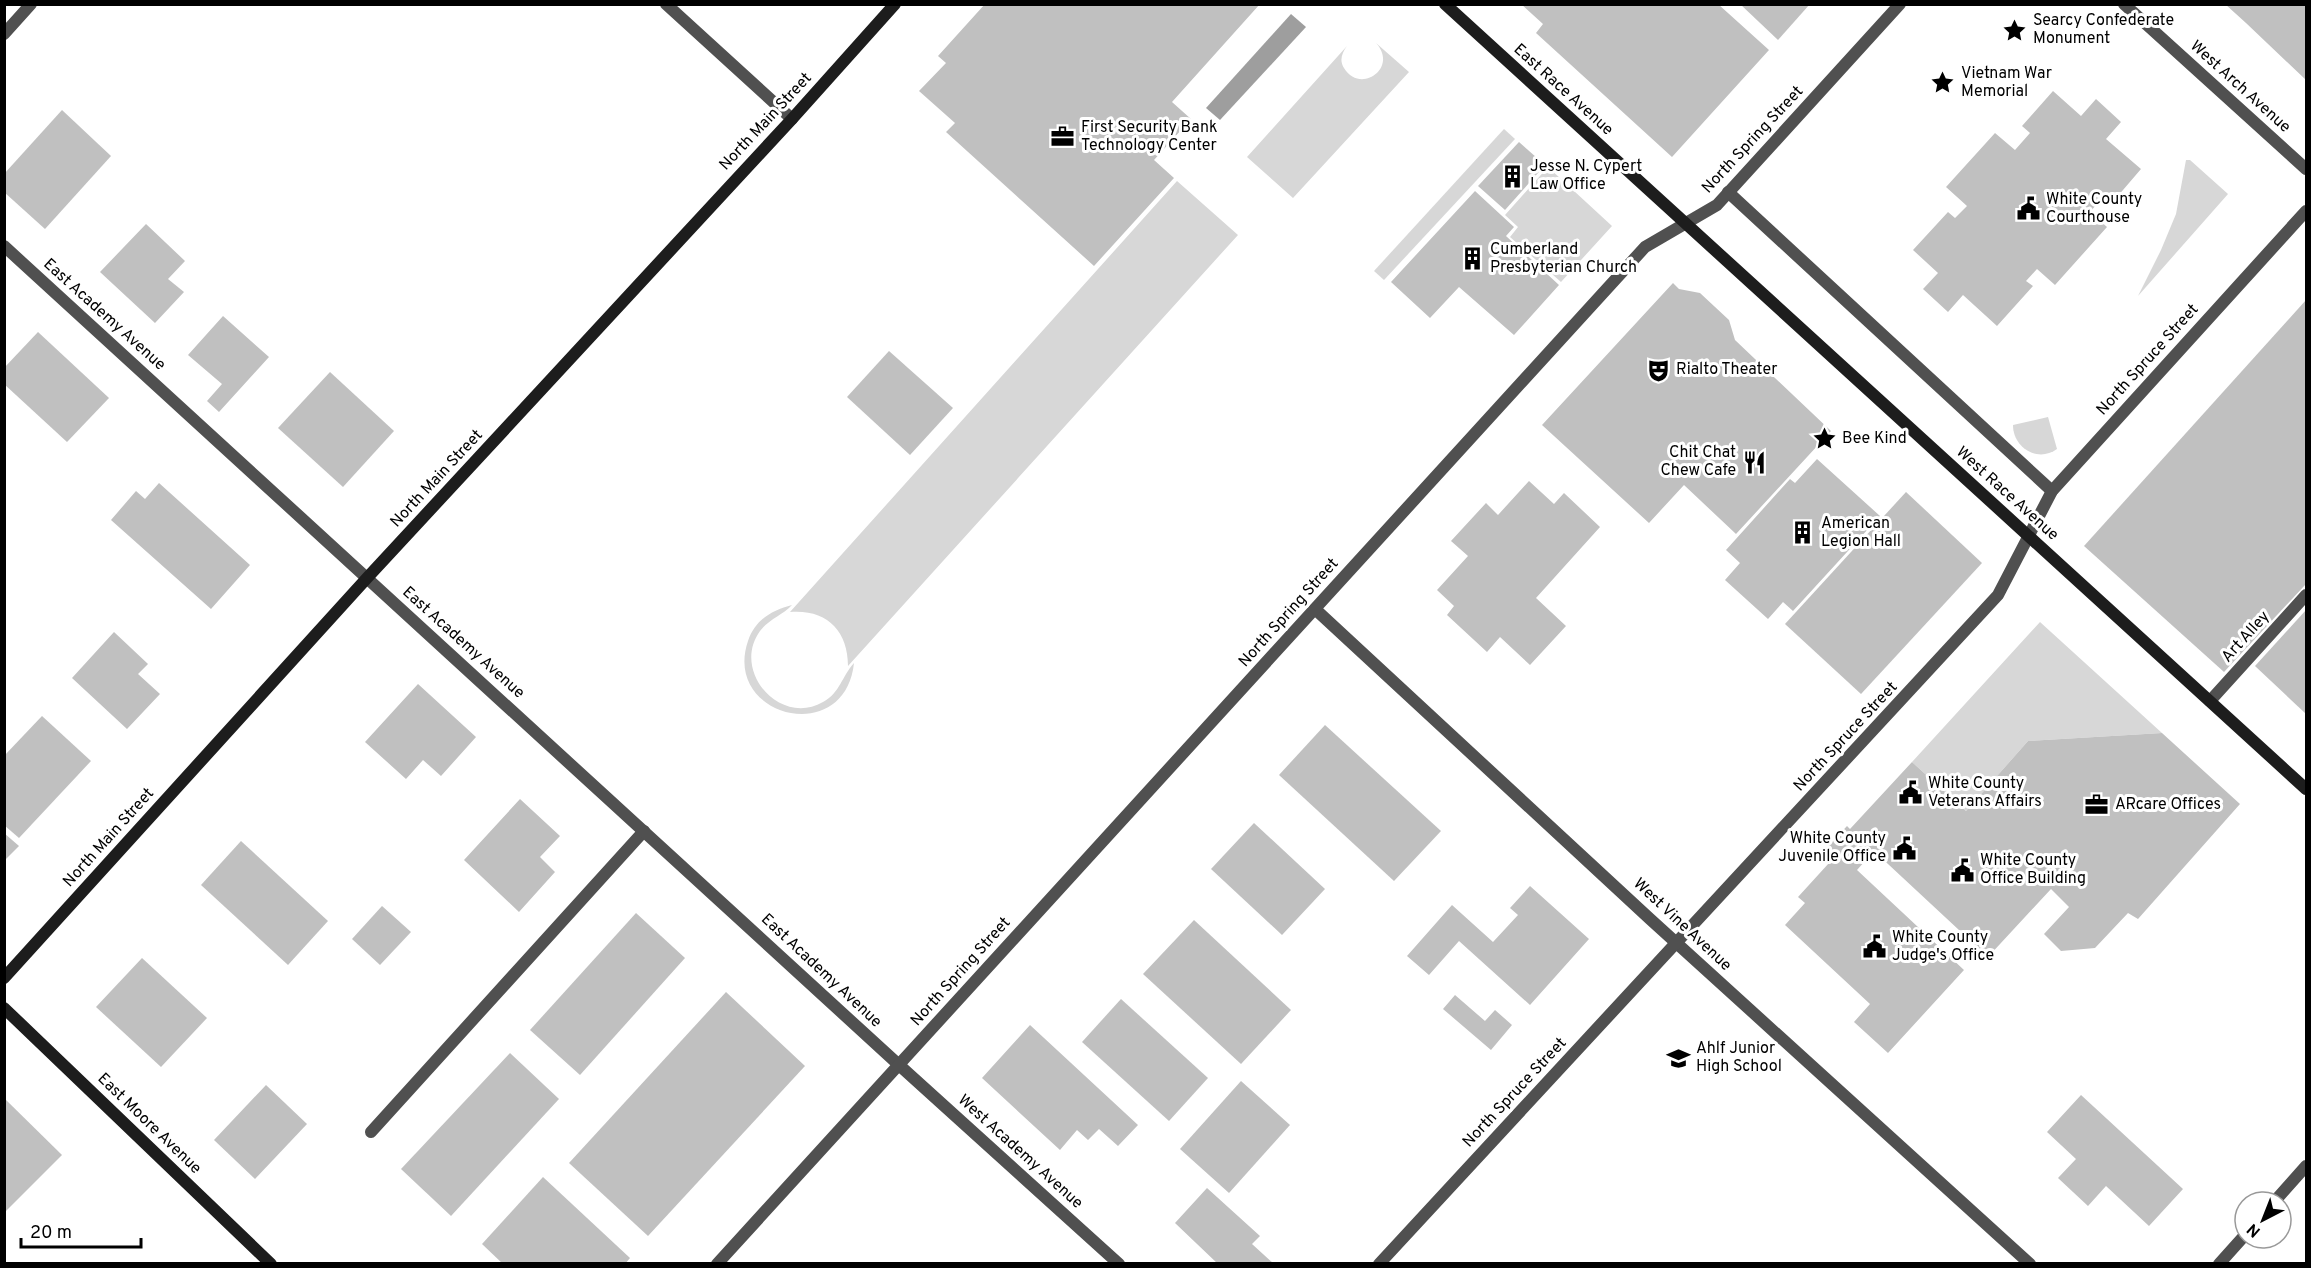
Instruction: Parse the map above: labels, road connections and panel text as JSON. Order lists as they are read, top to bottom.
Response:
{
  "streets": {
    "street": [
      "West Arch Avenue",
      "East Race Avenue",
      "North Main Street",
      "North Spring Street",
      "East Academy Avenue",
      "North Spruce Street",
      "West Race Avenue",
      "Art Alley",
      "West Vine Avenue",
      "East Moore Avenue",
      "West Academy Avenue"
    ]
  },
  "crossings": [
    ["East Race Avenue", "North Spring Street"],
    ["East Race Avenue", "West Race Avenue"],
    ["North Main Street", "East Academy Avenue"],
    ["North Spring Street", "East Academy Avenue"],
    ["North Spring Street", "West Race Avenue"],
    ["North Spring Street", "West Vine Avenue"],
    ["North Spring Street", "West Academy Avenue"],
    ["East Academy Avenue", "West Academy Avenue"],
    ["North Spruce Street", "West Race Avenue"],
    ["North Spruce Street", "West Vine Avenue"],
    ["West Race Avenue", "Art Alley"]
  ],
  "places": {
    "place": ["Searcy Confederate Monument", "Vietnam War Memorial", "Bee Kind"],
    "office": ["First Security Bank Technology Center", "ARcare Offices"],
    "building": ["Jesse N. Cypert Law Office", "Cumberland Presbyterian Church", "American Legion Hall"],
    "public building": [
      "White County Courthouse",
      "White County Veterans Affairs",
      "White County Juvenile Office",
      "White County Office Building",
      "White County Judge's Office"
    ],
    "theatre": ["Rialto Theater"],
    "restaurant": ["Chit Chat Chew Cafe"],
    "school or university": ["Ahlf Junior High School"]
  },
  "scale_bar": "20 m",
  "north": "bottom left"
}
